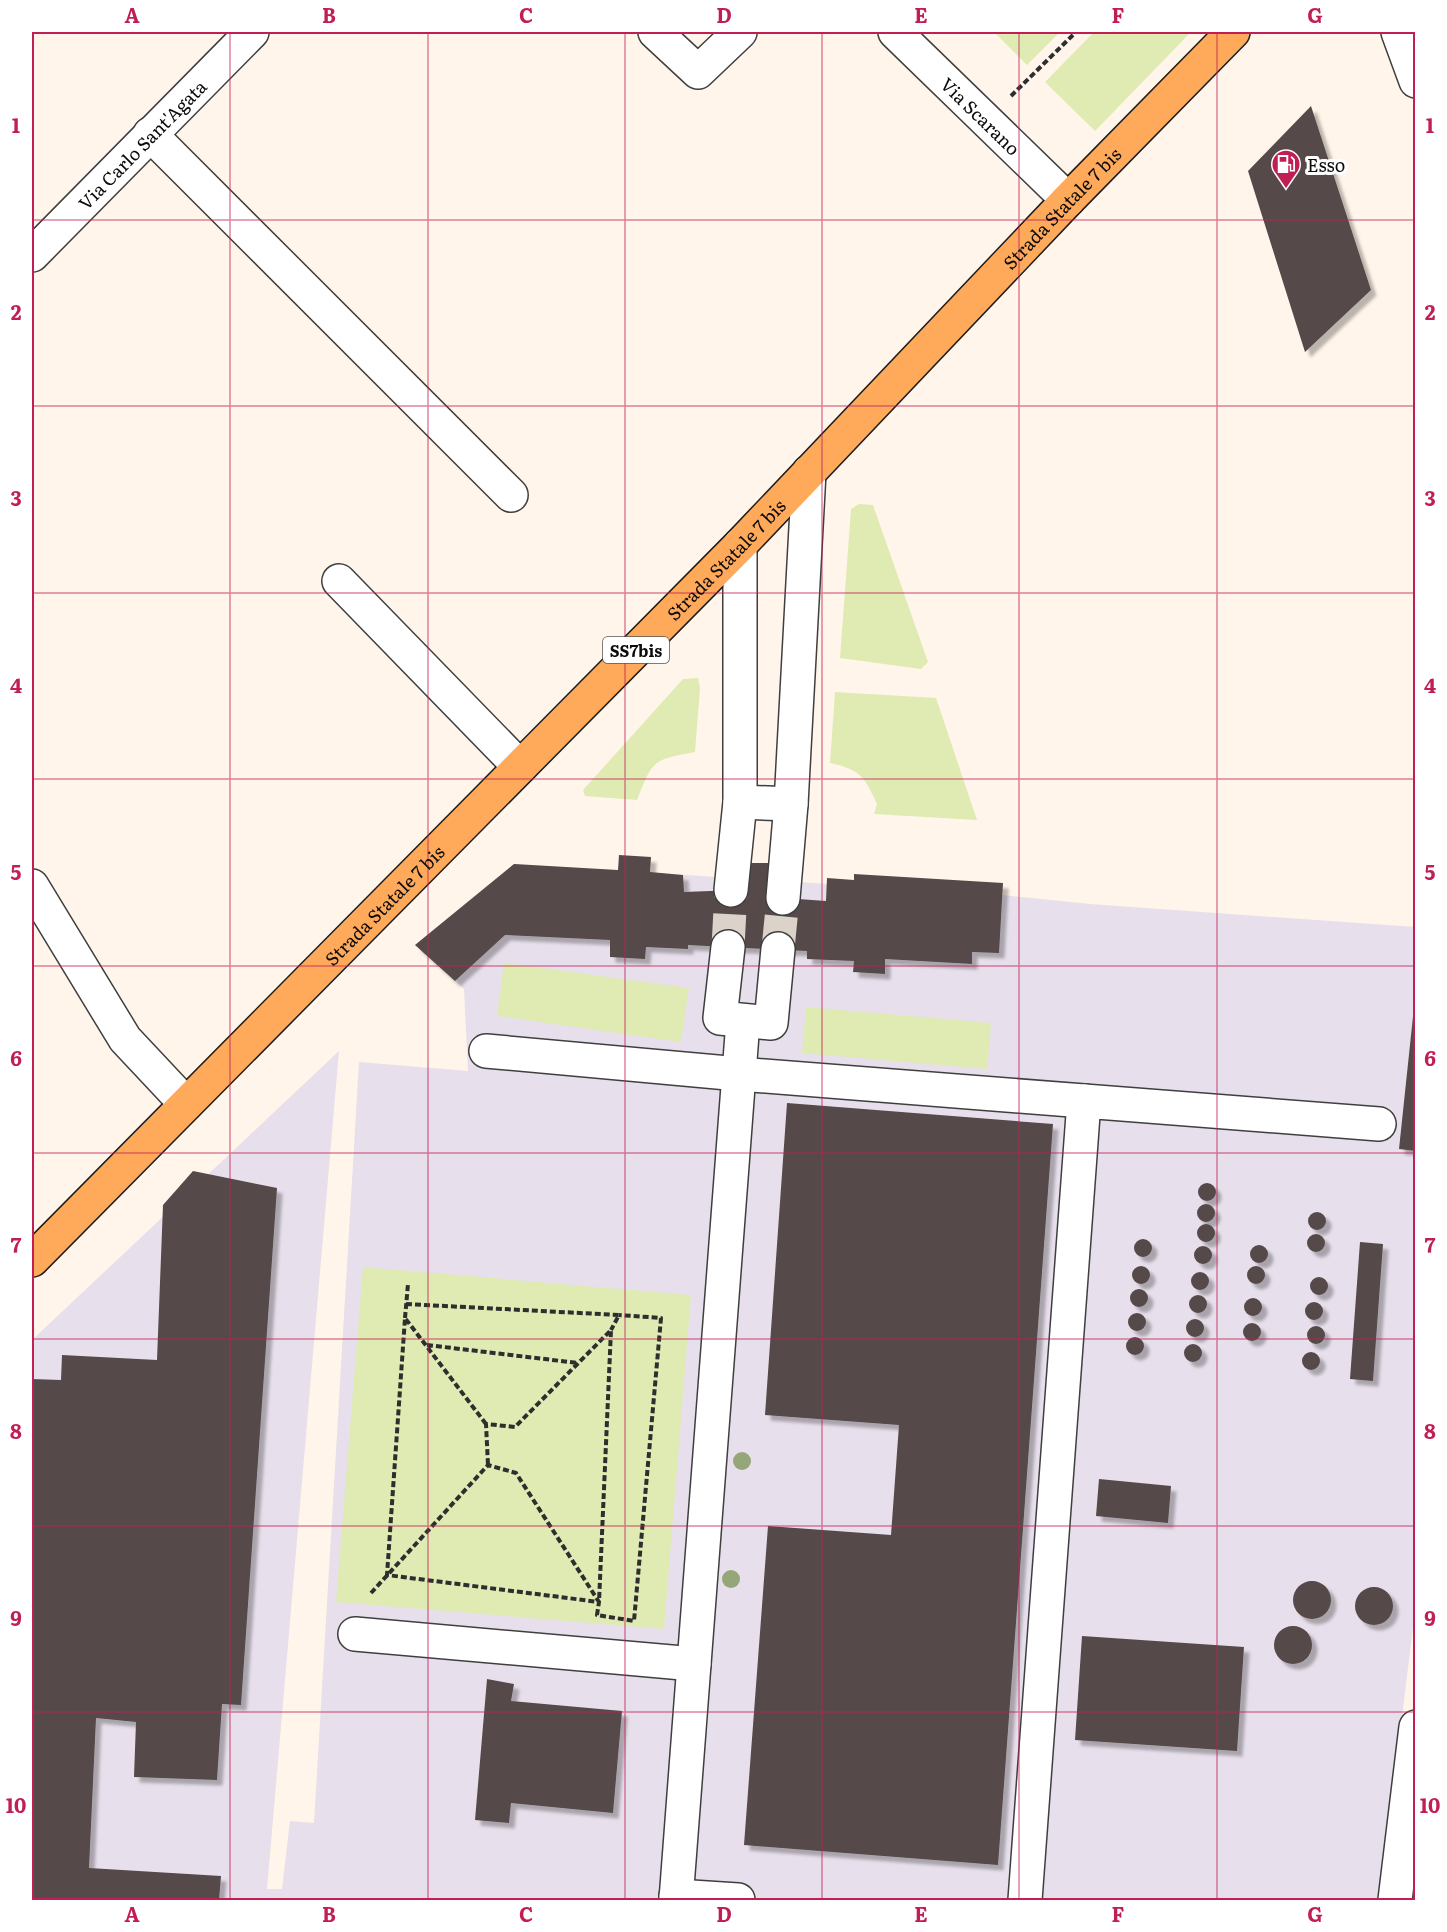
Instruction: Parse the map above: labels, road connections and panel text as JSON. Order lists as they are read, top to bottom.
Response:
{
  "streets": {
    "main road": ["Strada Statale 7 bis", "SS7bis"],
    "street": ["Via Scarano", "Via Carlo Sant'Agata"]
  },
  "crossings": [
    ["Via Scarano", "Strada Statale 7 bis"]
  ],
  "places": {
    "fuel station": ["Esso"]
  },
  "grid": {
    "columns": [
      "A",
      "B",
      "C",
      "D",
      "E",
      "F",
      "G"
    ],
    "rows": [
      "1",
      "2",
      "3",
      "4",
      "5",
      "6",
      "7",
      "8",
      "9",
      "10"
    ]
  }
}
